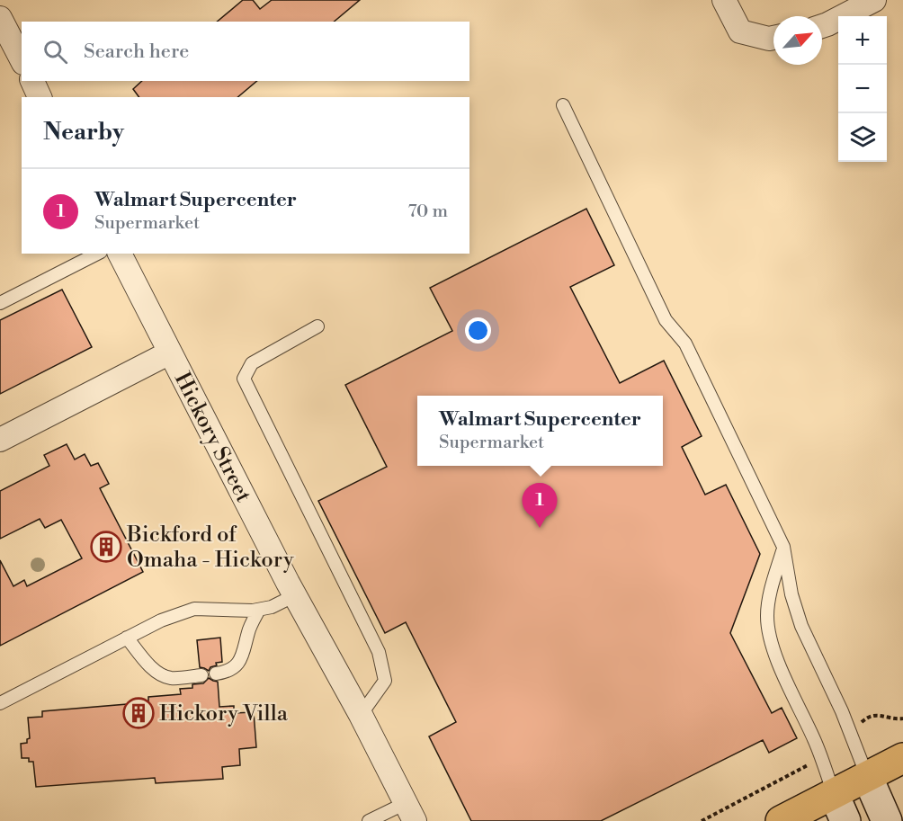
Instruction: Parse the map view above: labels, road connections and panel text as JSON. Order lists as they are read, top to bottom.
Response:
{
  "streets": {
    "street": ["Hickory Street"]
  },
  "places": {
    "building": ["Bickford of Omaha - Hickory", "Hickory Villa"]
  },
  "north": "top right",
  "page": {
    "map_buttons": ["+", "−"],
    "search": "Search here",
    "heading": "Nearby",
    "list": [
      {
        "mark": "1",
        "name": "Walmart Supercenter",
        "note": "Supermarket",
        "value": "70 m"
      }
    ],
    "popup": ["Walmart Supercenter", "Supermarket"],
    "pins": "1"
  }
}
